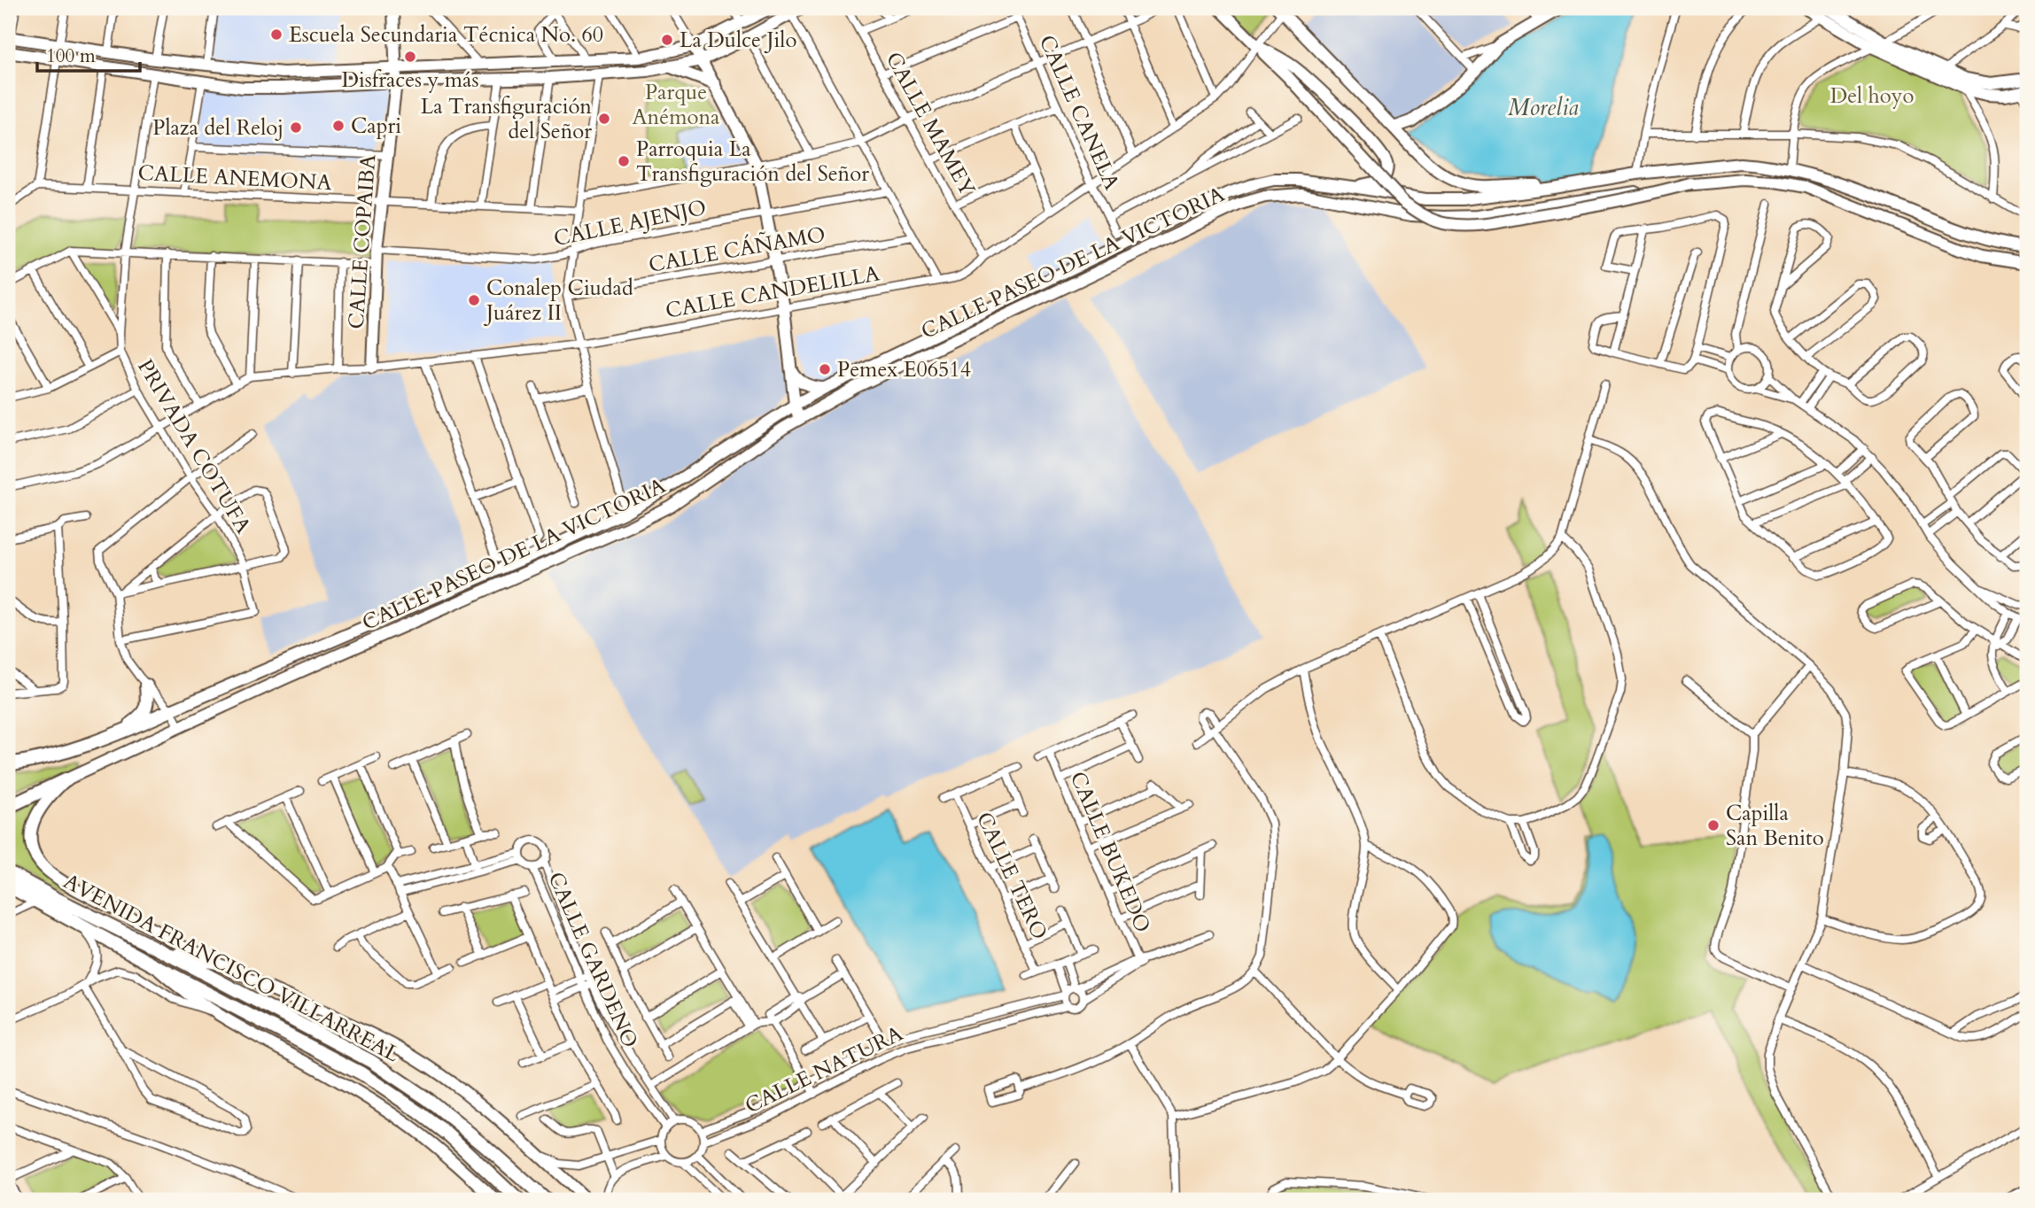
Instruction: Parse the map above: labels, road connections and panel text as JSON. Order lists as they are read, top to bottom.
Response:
{
  "streets": {
    "highway": ["AVENIDA FRANCISCO VILLARREAL"],
    "main road": ["CALLE COPAIBA", "CALLE PASEO DE LA VICTORIA"],
    "street": [
      "CALLE CANELA",
      "CALLE MAMEY",
      "CALLE ANEMONA",
      "CALLE AJENJO",
      "CALLE CÁÑAMO",
      "CALLE CANDELILLA",
      "PRIVADA COTUFA",
      "CALLE BUKEDO",
      "CALLE TERO",
      "CALLE GARDENO",
      "CALLE NATURA"
    ]
  },
  "crossings": [
    ["CALLE CANELA", "CALLE CANDELILLA"],
    ["CALLE MAMEY", "CALLE CANDELILLA"],
    ["CALLE ANEMONA", "CALLE COPAIBA"],
    ["CALLE ANEMONA", "PRIVADA COTUFA"],
    ["CALLE AJENJO", "CALLE COPAIBA"],
    ["CALLE COPAIBA", "CALLE CANDELILLA"],
    ["CALLE CANDELILLA", "PRIVADA COTUFA"],
    ["CALLE GARDENO", "CALLE NATURA"]
  ],
  "water": ["Morelia"],
  "parks": ["Parque Anémona", "Del hoyo"],
  "places": [
    "Escuela Secundaria Técnica No. 60",
    "La Dulce Jilo",
    "Disfraces y más",
    "La Transfiguración del Señor",
    "Capri",
    "Plaza del Reloj",
    "Parroquia La Transfiguración del Señor",
    "Conalep Ciudad Juárez II",
    "Pemex E06514",
    "Capilla San Benito"
  ],
  "scale_bar": "100 m"
}
